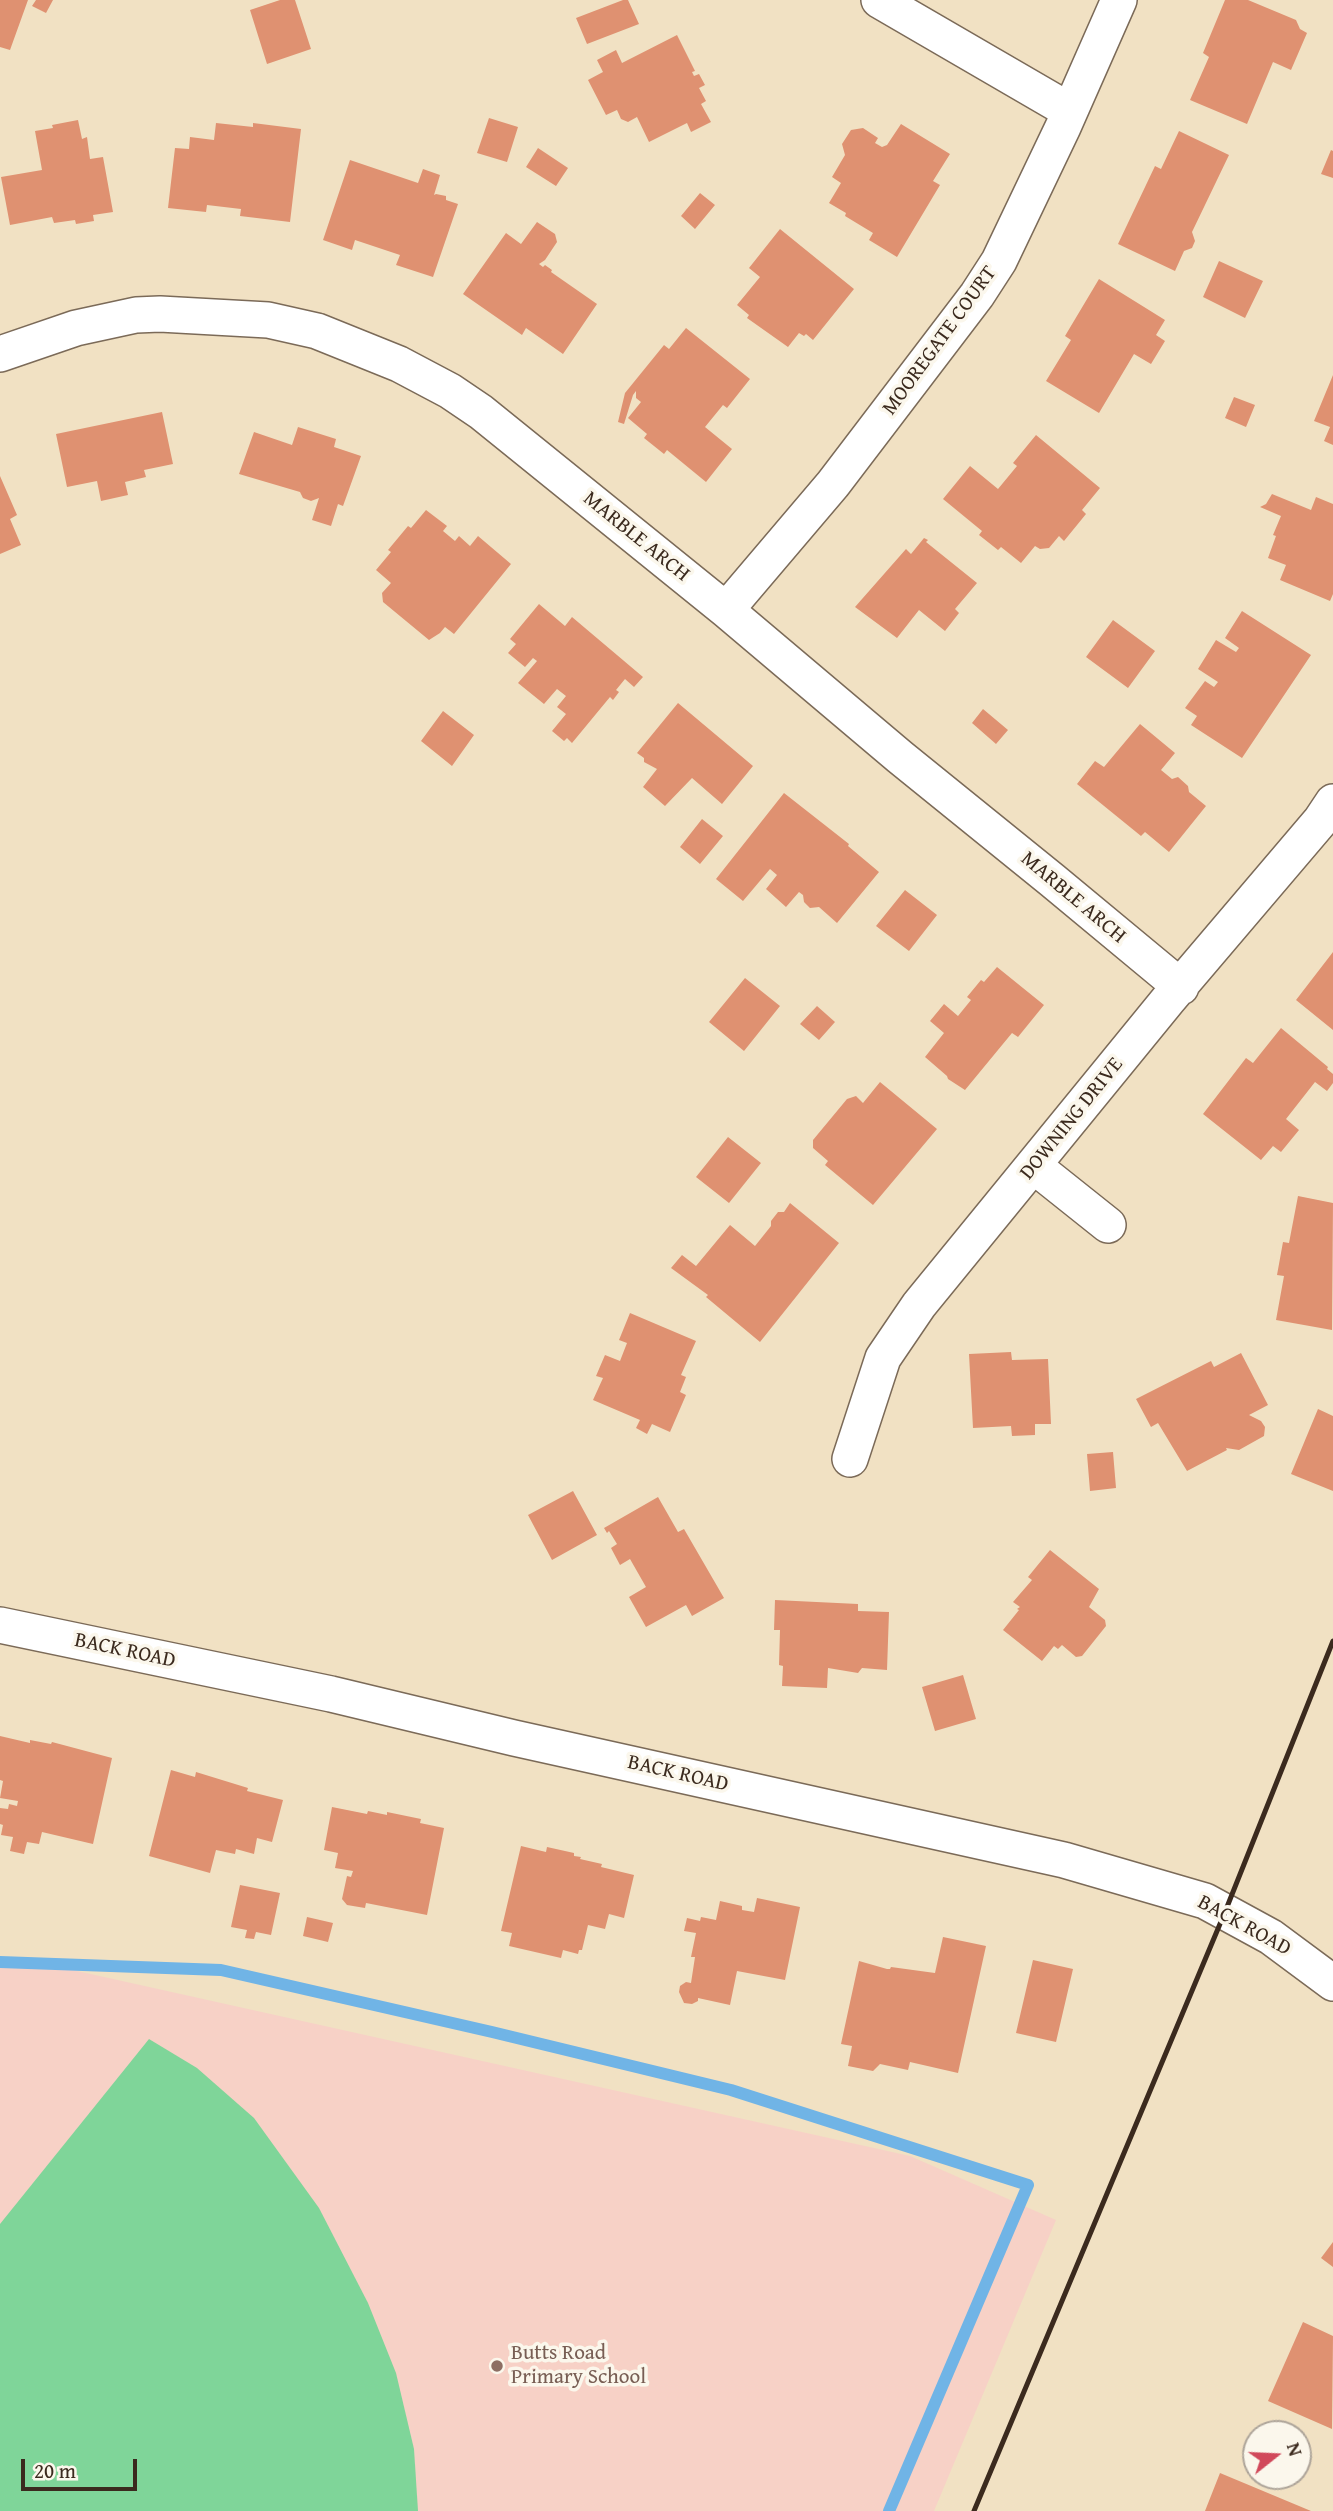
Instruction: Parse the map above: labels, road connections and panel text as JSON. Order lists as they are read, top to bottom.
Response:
{
  "streets": {
    "street": [
      "MOOREGATE COURT",
      "MARBLE ARCH",
      "DOWNING DRIVE",
      "BACK ROAD"
    ]
  },
  "crossings": [
    ["MOOREGATE COURT", "MARBLE ARCH"],
    ["MARBLE ARCH", "DOWNING DRIVE"]
  ],
  "places": ["Butts Road Primary School"],
  "scale_bar": "20 m",
  "north": "right"
}
